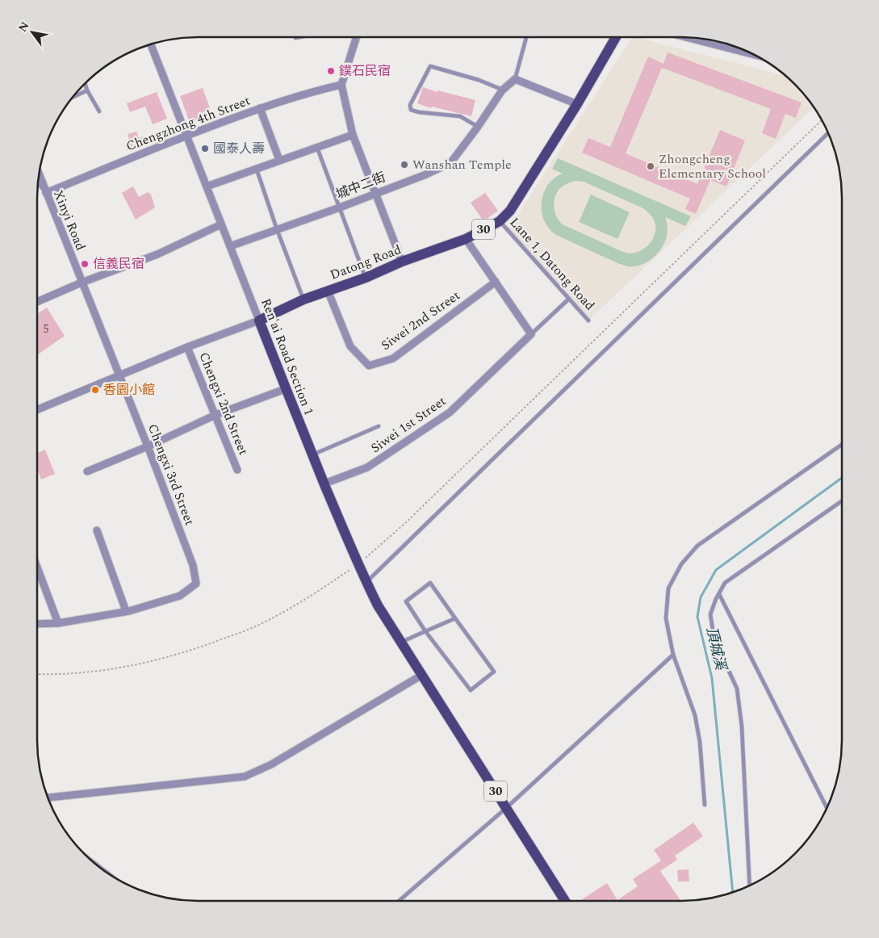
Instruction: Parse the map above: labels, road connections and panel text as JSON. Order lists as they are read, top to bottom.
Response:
{
  "streets": {
    "main road": ["30", "Datong Road", "Ren'ai Road Section 1"],
    "street": [
      "Chengzhong 4th Street",
      "城中二街",
      "Xinyi Road",
      "Siwei 2nd Street",
      "Chengxi 2nd Street",
      "Siwei 1st Street",
      "Chengxi 3rd Street"
    ],
    "lane": ["Lane 1, Datong Road"]
  },
  "crossings": [
    ["Chengzhong 4th Street", "Xinyi Road"],
    ["Chengzhong 4th Street", "Ren'ai Road Section 1"],
    ["城中二街", "Ren'ai Road Section 1"],
    ["Xinyi Road", "Datong Road"],
    ["Xinyi Road", "Chengxi 3rd Street"],
    ["30", "Ren'ai Road Section 1"],
    ["Datong Road", "Lane 1, Datong Road"],
    ["Datong Road", "Siwei 2nd Street"],
    ["Datong Road", "Ren'ai Road Section 1"],
    ["Datong Road", "Chengxi 2nd Street"],
    ["Datong Road", "Chengxi 3rd Street"],
    ["Lane 1, Datong Road", "Siwei 1st Street"],
    ["Ren'ai Road Section 1", "Siwei 1st Street"]
  ],
  "water": ["頂城溪"],
  "places": [
    "鏷石民宿",
    "國泰人壽",
    "Wanshan Temple",
    "Zhongcheng Elementary School",
    "信義民宿",
    "香園小館"
  ],
  "house_numbers": ["5"],
  "north": "top left"
}
